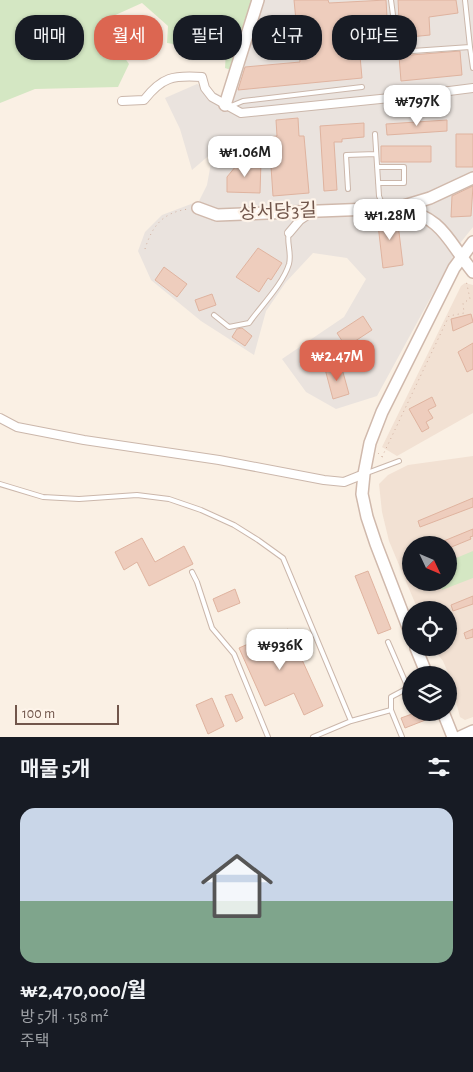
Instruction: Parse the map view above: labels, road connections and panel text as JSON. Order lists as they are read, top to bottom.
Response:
{
  "streets": {
    "street": ["상서당3길"]
  },
  "scale_bar": "100 m",
  "north": "bottom right",
  "page": {
    "chip": [
      "매매",
      "월세",
      "필터",
      "신규",
      "아파트"
    ],
    "price": [
      "₩797K",
      "₩1.06M",
      "₩1.28M",
      "₩2.47M",
      "₩936K"
    ],
    "scale": "100 m",
    "heading": "매물 5개",
    "list": [
      {
        "name": "₩2,470,000/월",
        "note": "방 5개 · 158 m² · 주택"
      }
    ]
  }
}
